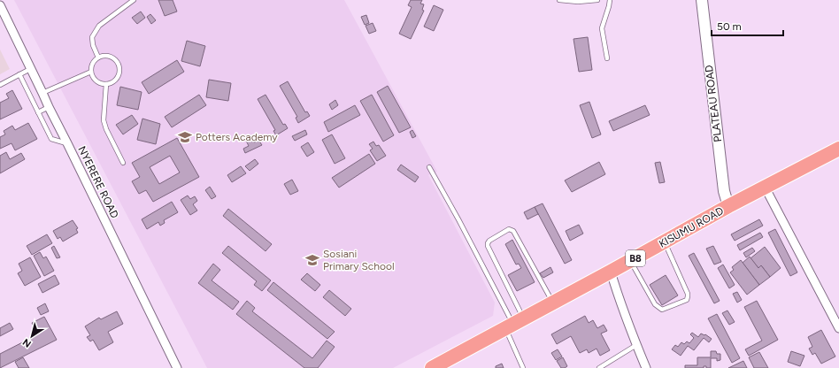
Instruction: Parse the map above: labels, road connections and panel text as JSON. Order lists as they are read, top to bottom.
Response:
{
  "streets": {
    "highway": ["KISUMU ROAD", "B8"],
    "street": ["PLATEAU ROAD", "NYERERE ROAD"]
  },
  "crossings": [
    ["PLATEAU ROAD", "KISUMU ROAD"]
  ],
  "places": {
    "school or university": ["Potters Academy", "Sosiani Primary School"]
  },
  "scale_bar": "50 m",
  "north": "bottom left"
}
